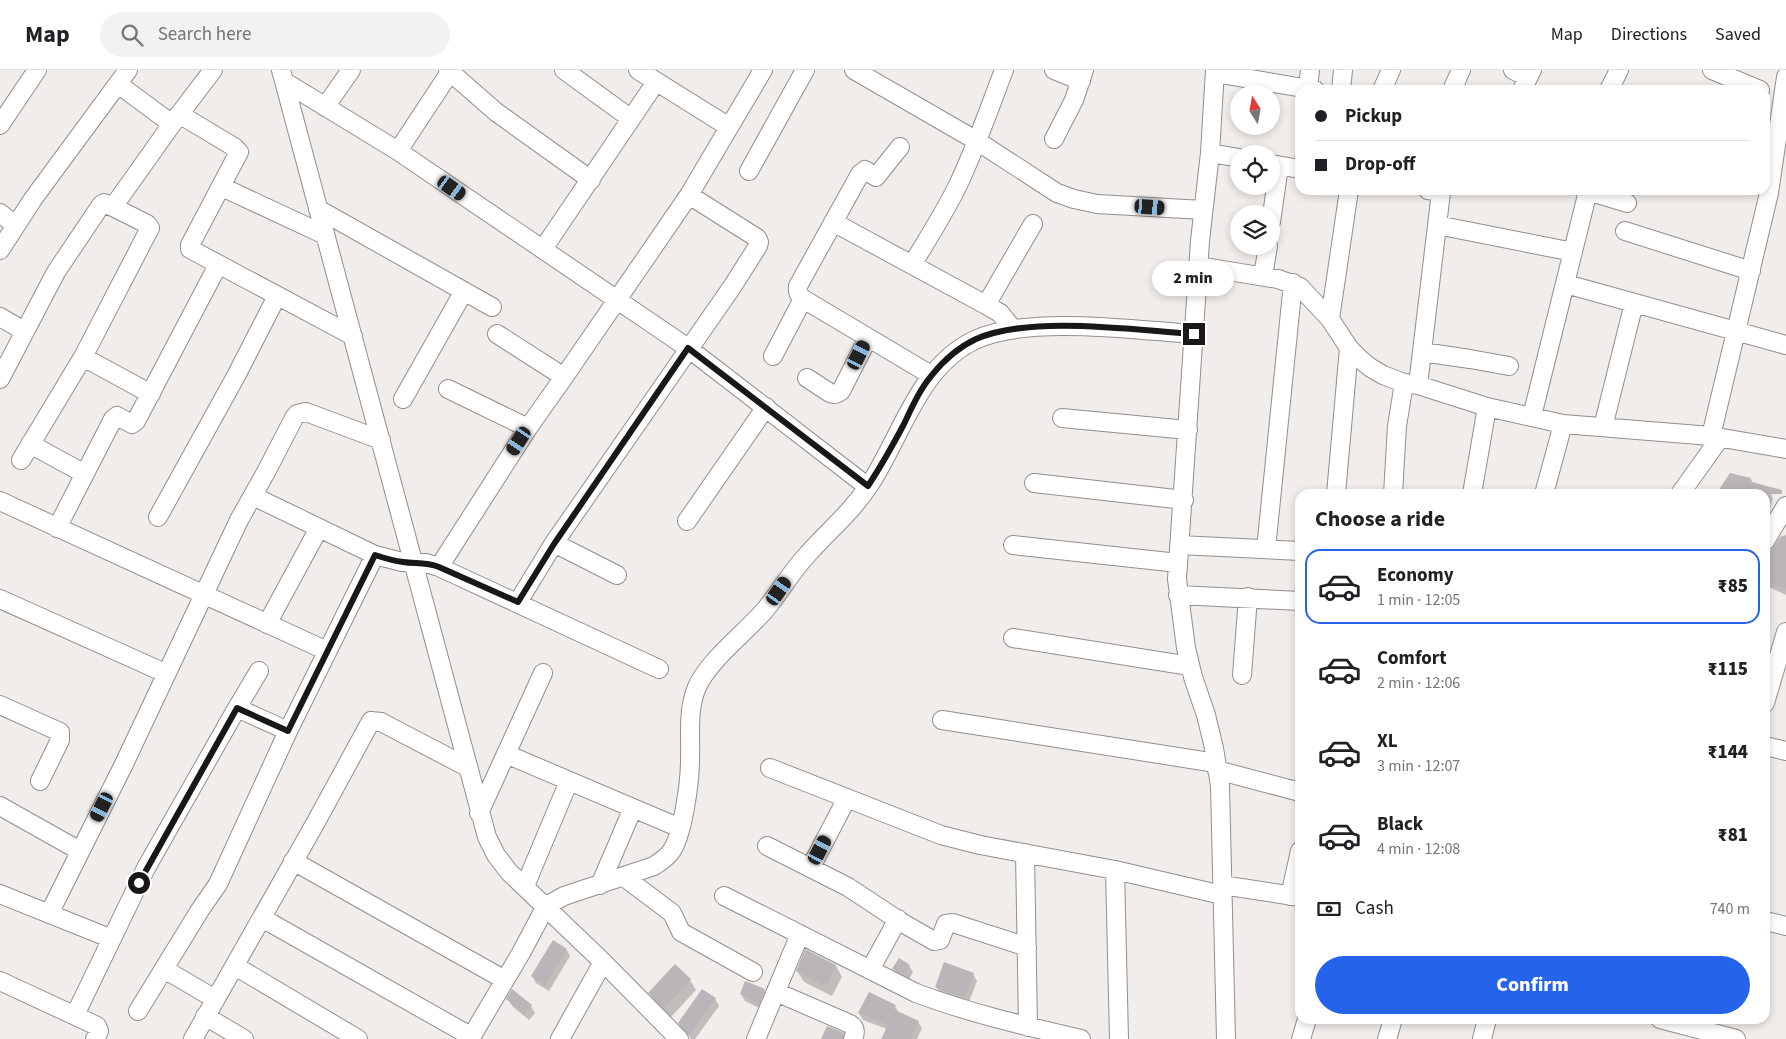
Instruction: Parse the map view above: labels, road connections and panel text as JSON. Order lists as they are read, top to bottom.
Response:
{
  "north": "top",
  "page": {
    "header": "Map",
    "search": "Search here",
    "nav": ["Map", "Directions", "Saved"],
    "banner": ["Pickup", "Drop-off"],
    "bubble": "2 min",
    "heading": "Choose a ride",
    "list": [
      {
        "name": "Economy",
        "note": "1 min · 12:05",
        "value": "₹85"
      },
      {
        "name": "Comfort",
        "note": "2 min · 12:06",
        "value": "₹115"
      },
      {
        "name": "XL",
        "note": "3 min · 12:07",
        "value": "₹144"
      },
      {
        "name": "Black",
        "note": "4 min · 12:08",
        "value": "₹81"
      }
    ],
    "pay": ["Cash", "740 m"],
    "buttons": "Confirm"
  }
}
